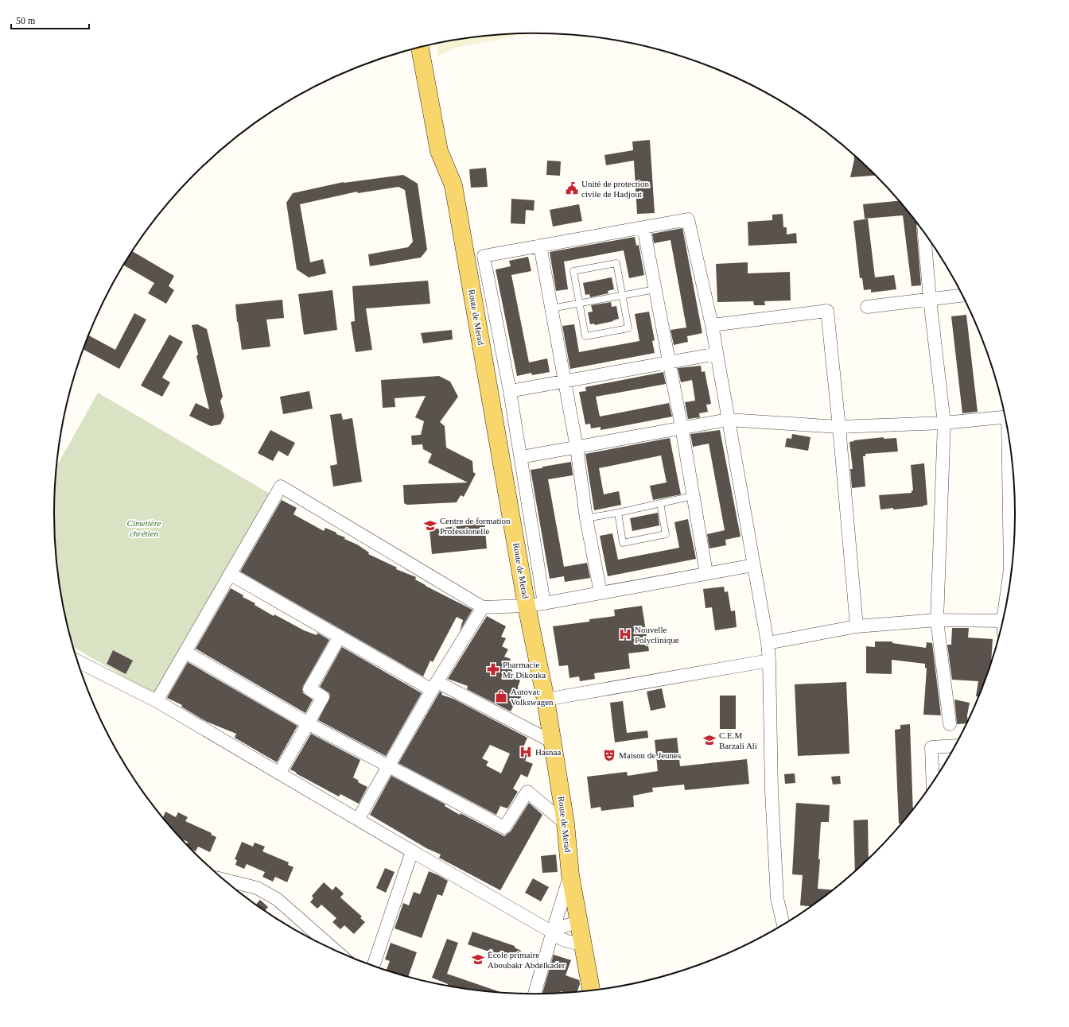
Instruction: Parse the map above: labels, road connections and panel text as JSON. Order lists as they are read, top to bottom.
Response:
{
  "streets": {
    "main road": ["Route de Merad"]
  },
  "parks": ["Cimetière chrétien"],
  "places": {
    "public building": ["Unité de protection civile de Hadjout"],
    "school or university": ["Centre de formation Professionelle", "C.E.M Barzali Ali", "École primaire Aboubakr Abdelkader"],
    "hospital": ["Nouvelle Polyclinique", "Hasnaa"],
    "pharmacy": ["Pharmacie Mr Dikouka"],
    "shop": ["Autovac Volkswagen"],
    "theatre": ["Maison de Jeunes"]
  },
  "scale_bar": "50 m"
}
